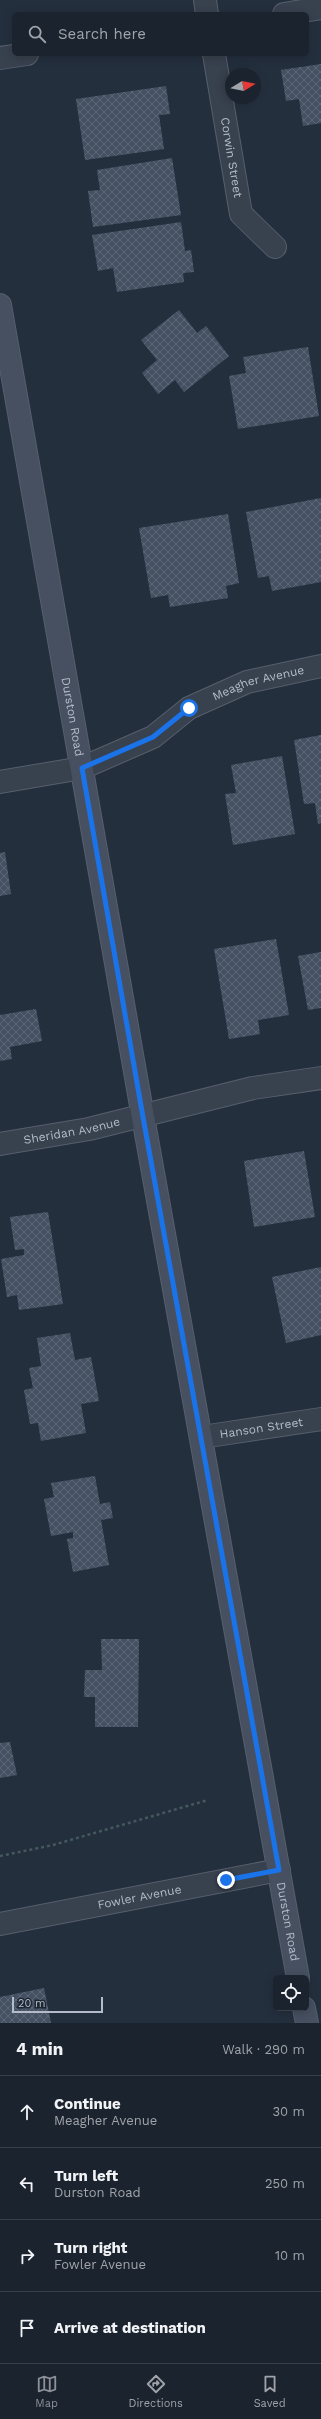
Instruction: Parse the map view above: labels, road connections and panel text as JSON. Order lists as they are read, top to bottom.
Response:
{
  "streets": {
    "main road": ["Durston Road"],
    "street": [
      "Corwin Street",
      "Meagher Avenue",
      "Sheridan Avenue",
      "Hanson Street",
      "Fowler Avenue"
    ]
  },
  "crossings": [
    ["Meagher Avenue", "Durston Road"],
    ["Durston Road", "Sheridan Avenue"],
    ["Durston Road", "Hanson Street"],
    ["Durston Road", "Fowler Avenue"]
  ],
  "scale_bar": "20 m",
  "north": "right",
  "page": {
    "search": "Search here",
    "scale": "20 m",
    "heading": ["4 min", "Walk · 290 m"],
    "list": [
      ["Continue", "Meagher Avenue", "30 m"],
      ["Turn left", "Durston Road", "250 m"],
      ["Turn right", "Fowler Avenue", "10 m"],
      "Arrive at destination"
    ],
    "nav": ["Map", "Directions", "Saved"]
  }
}
